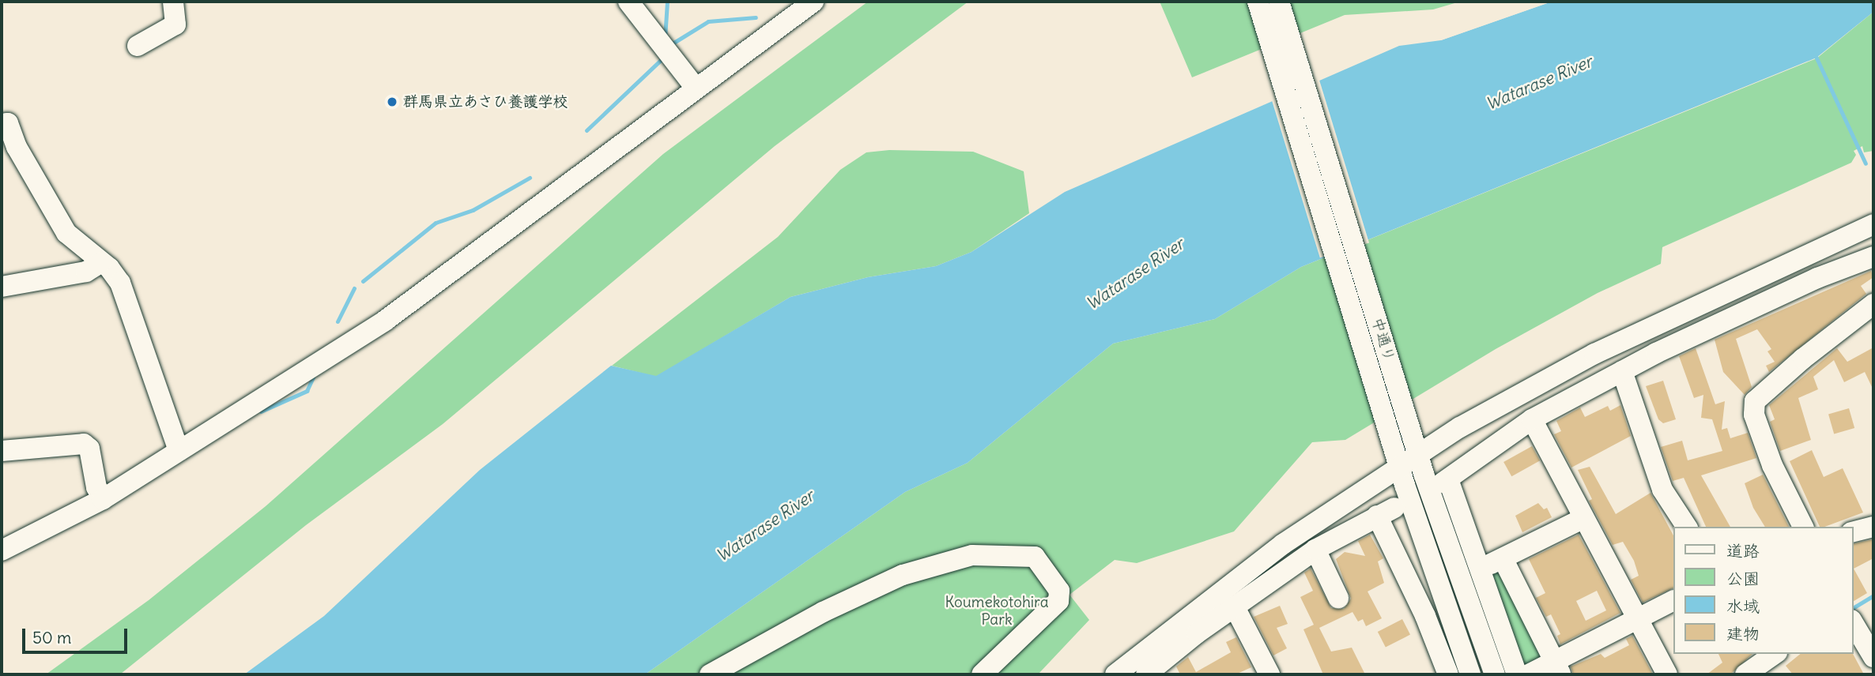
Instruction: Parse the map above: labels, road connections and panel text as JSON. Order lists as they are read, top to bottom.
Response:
{
  "streets": {
    "street": ["中通り"]
  },
  "water": ["Watarase River"],
  "parks": ["Koumekotohira Park"],
  "places": ["群馬県立あさひ養護学校"],
  "legend": [
    "道路",
    "公園",
    "水域",
    "建物"
  ],
  "scale_bar": "50 m"
}
